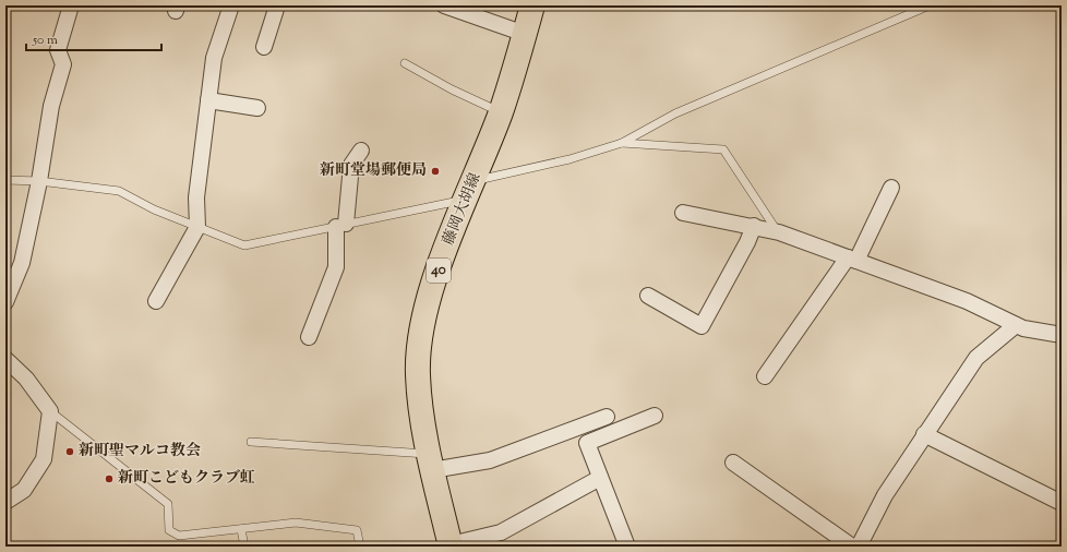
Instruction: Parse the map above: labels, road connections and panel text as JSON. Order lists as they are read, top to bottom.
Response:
{
  "streets": {
    "main road": ["藤岡大胡線", "40"]
  },
  "places": ["新町堂場郵便局", "新町聖マルコ教会", "新町こどもクラブ虹"],
  "scale_bar": "50 m"
}
